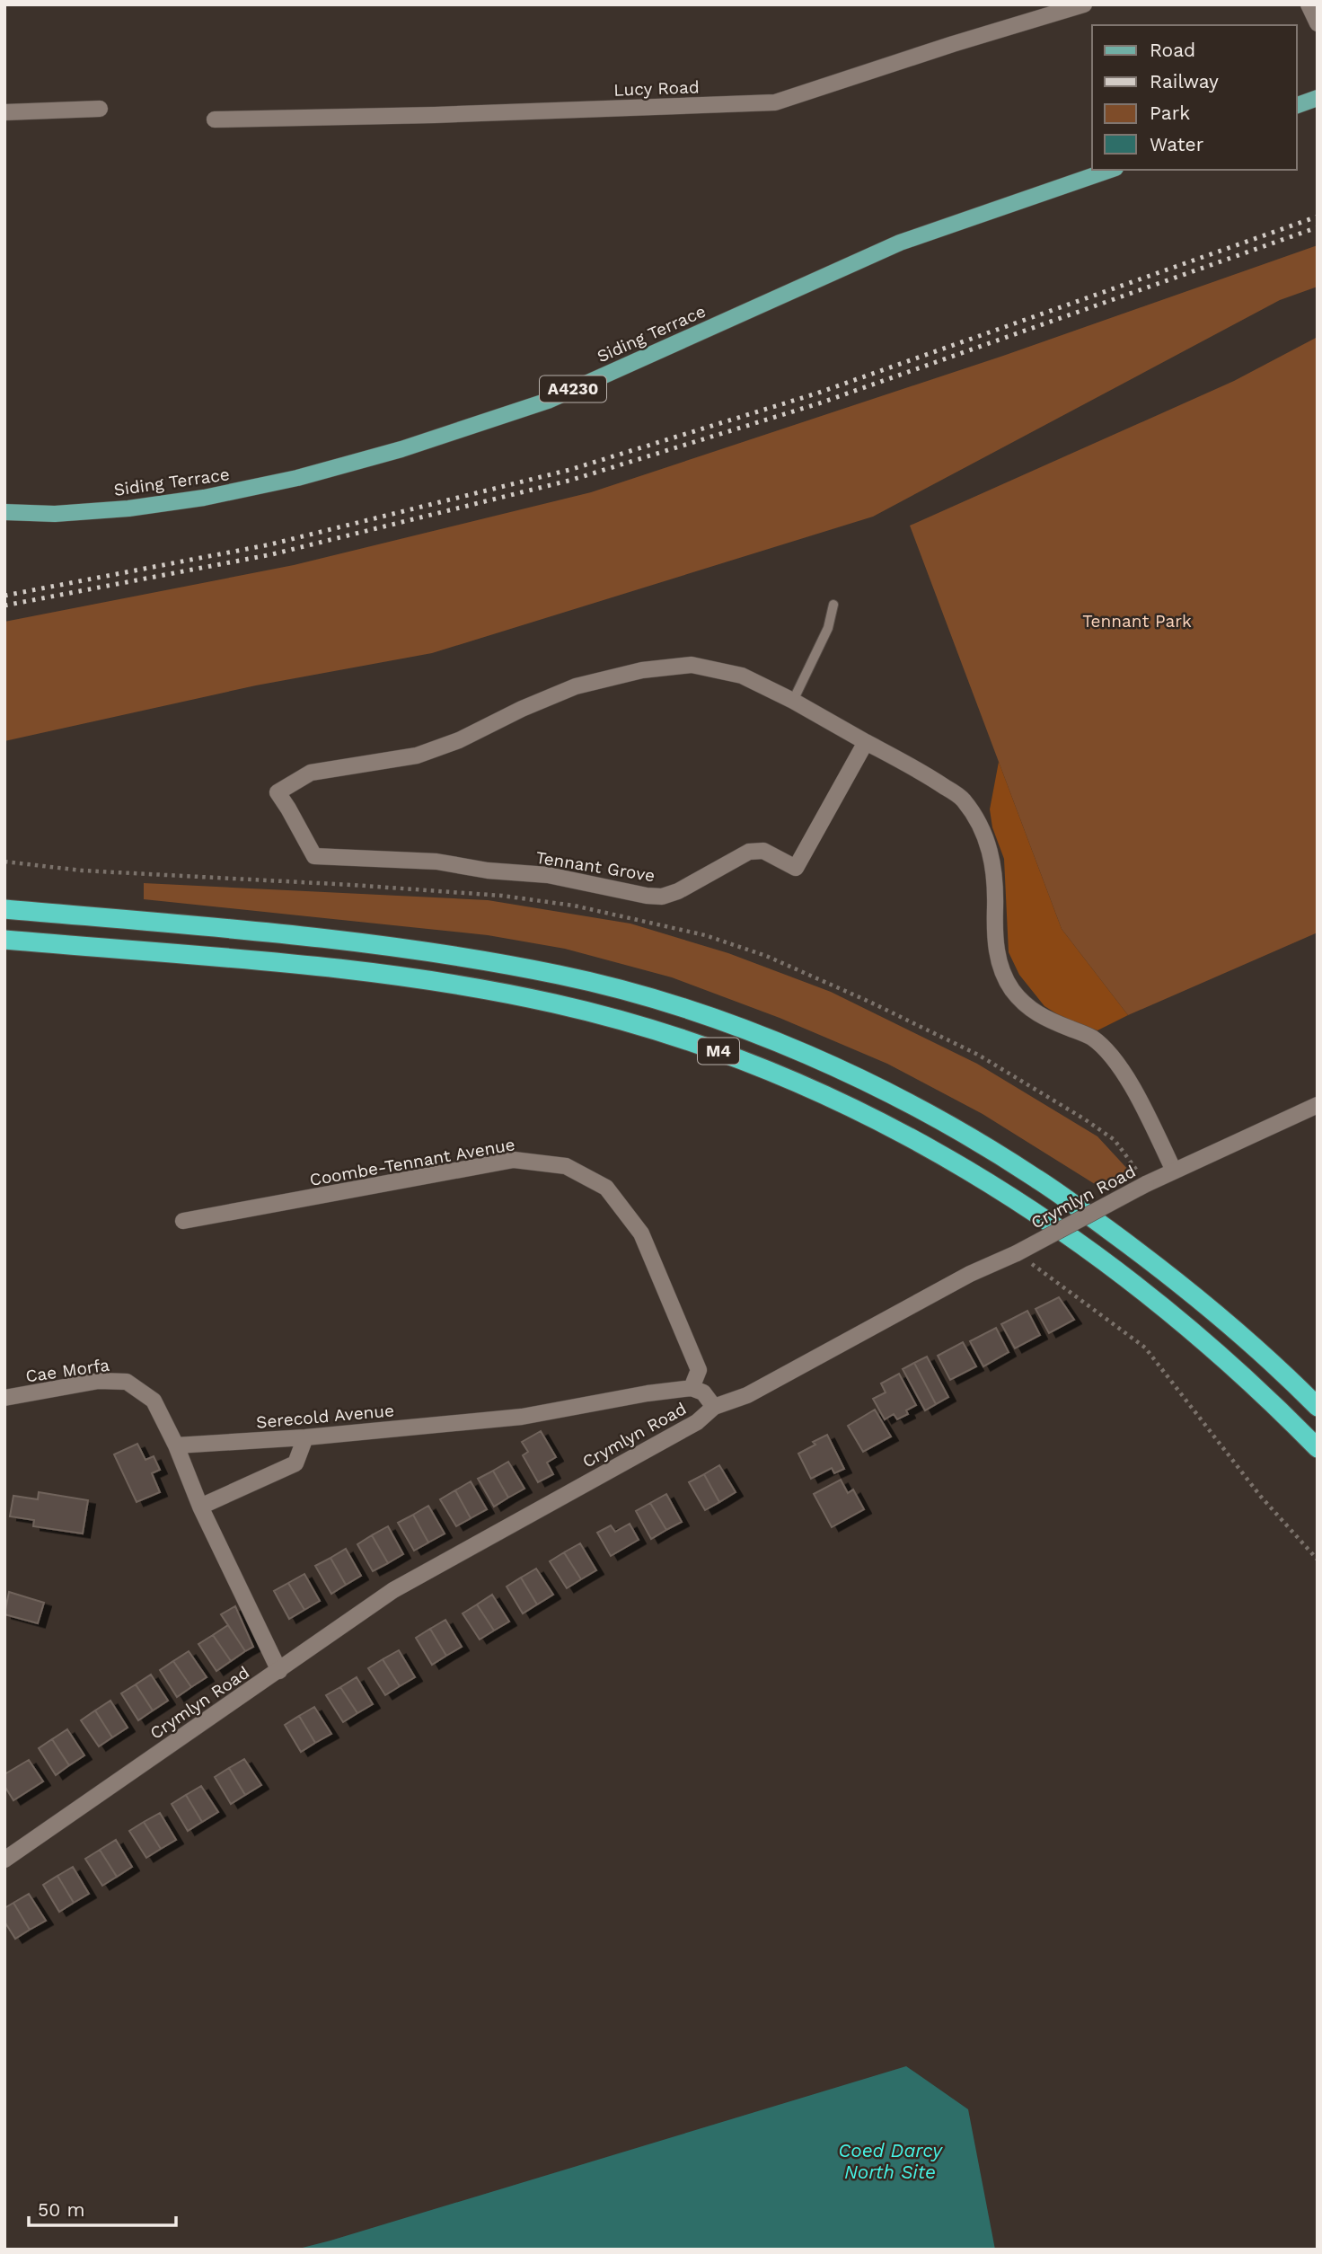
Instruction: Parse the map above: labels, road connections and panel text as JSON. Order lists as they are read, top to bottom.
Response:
{
  "streets": {
    "highway": ["M4"],
    "main road": ["Siding Terrace", "A4230"],
    "street": [
      "Lucy Road",
      "Tennant Grove",
      "Coombe-Tennant Avenue",
      "Crymlyn Road",
      "Cae Morfa",
      "Serecold Avenue"
    ]
  },
  "crossings": [
    ["Coombe-Tennant Avenue", "Serecold Avenue"],
    ["Cae Morfa", "Serecold Avenue"]
  ],
  "water": ["Coed Darcy North Site"],
  "parks": ["Tennant Park"],
  "legend": [
    "Road",
    "Railway",
    "Park",
    "Water"
  ],
  "scale_bar": "50 m"
}
